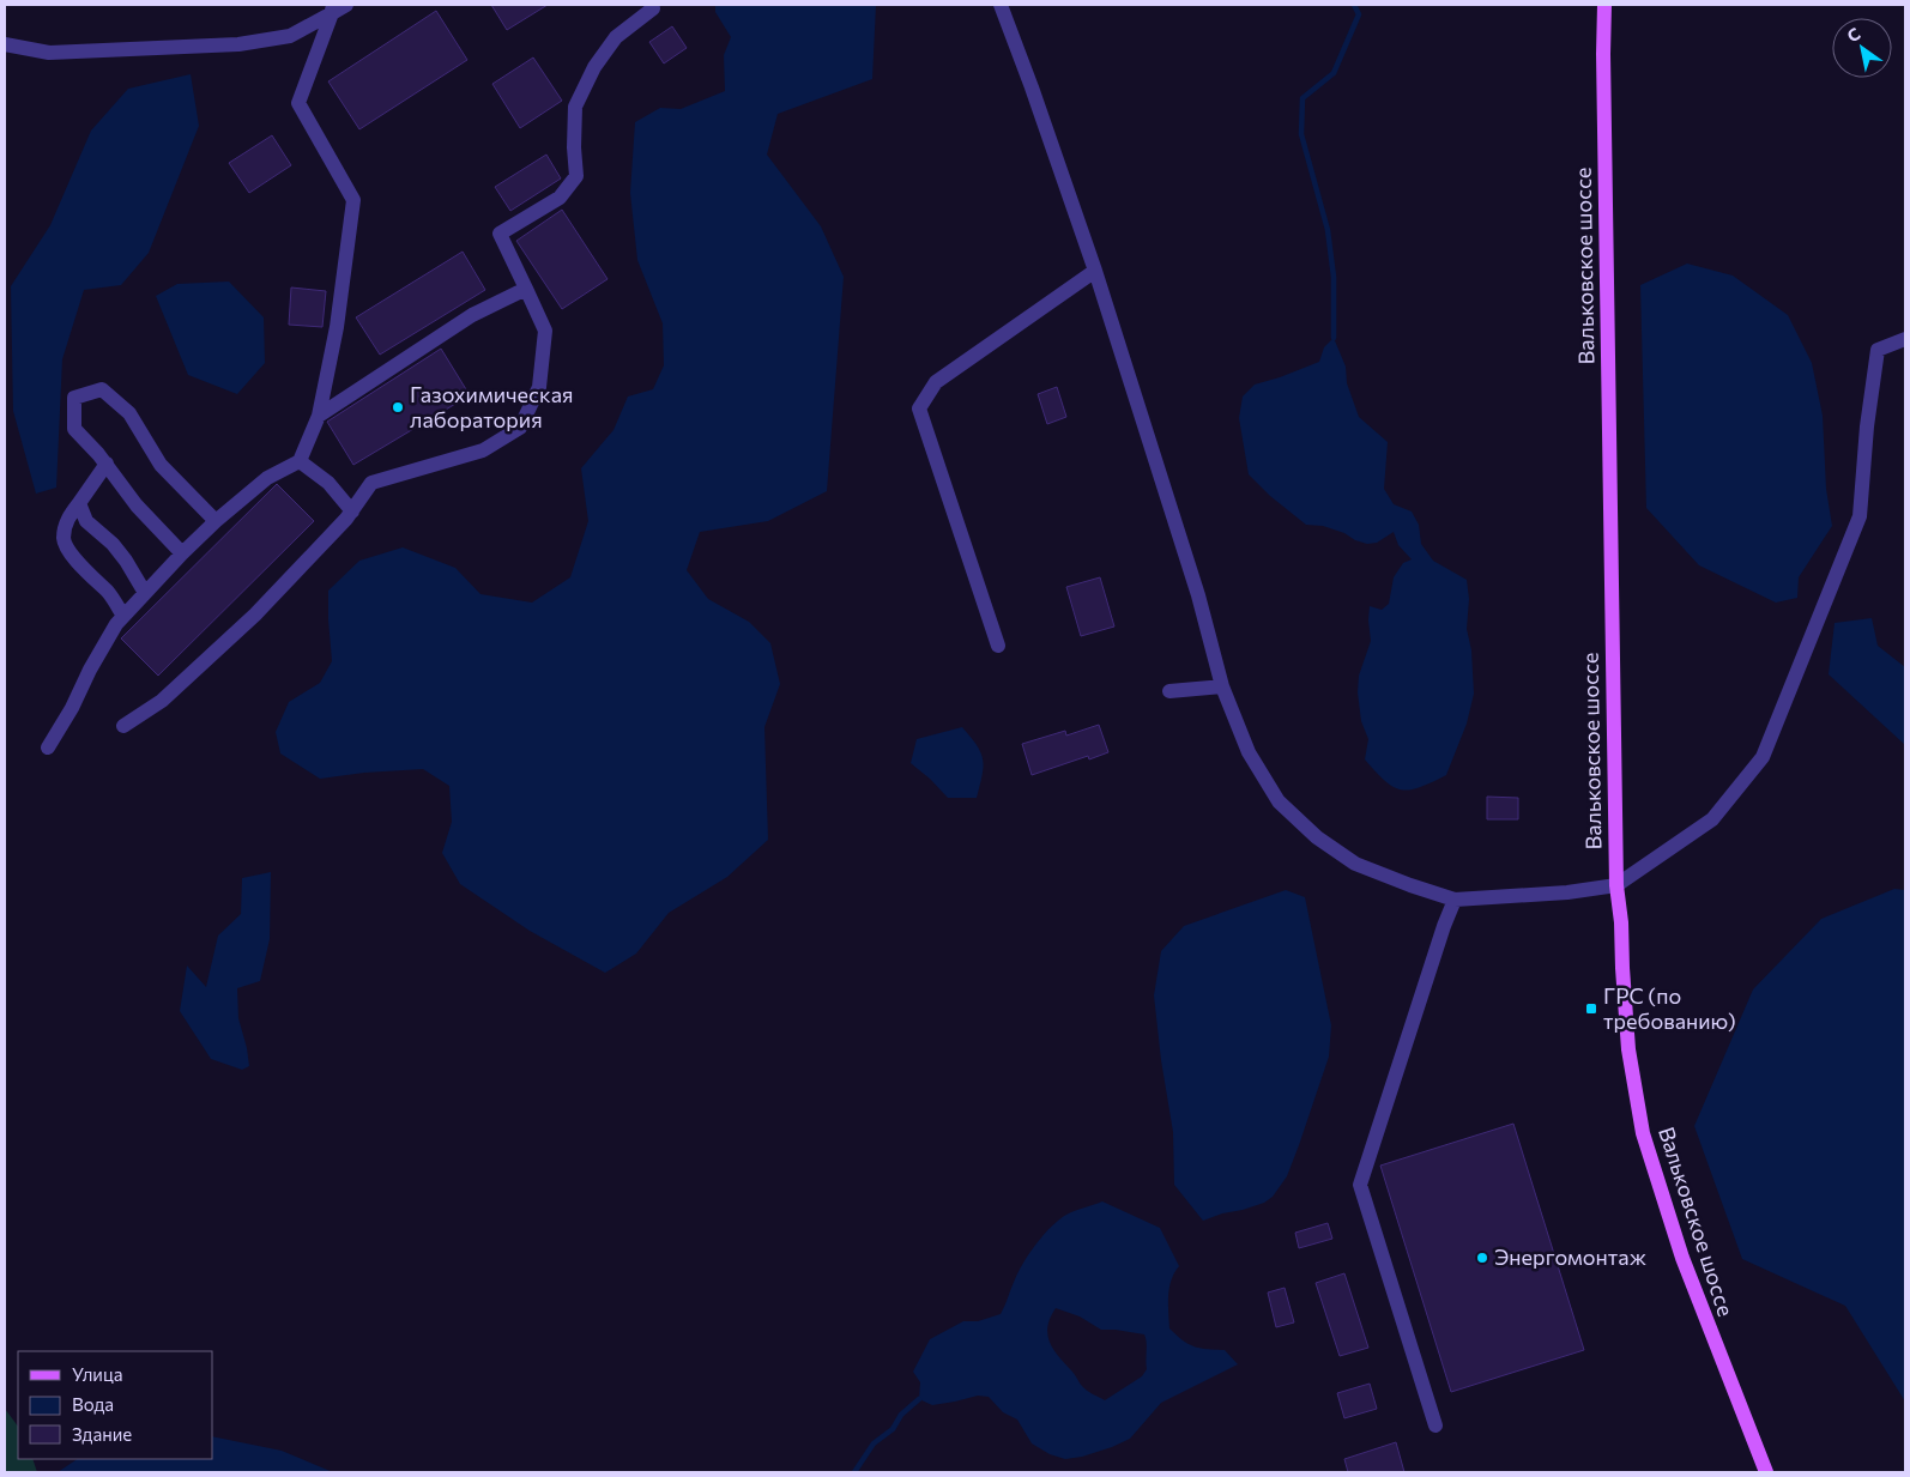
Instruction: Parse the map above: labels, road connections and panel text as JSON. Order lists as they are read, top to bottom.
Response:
{
  "streets": {
    "main road": ["Вальковское шоссе"]
  },
  "places": {
    "other": ["Газохимическая лаборатория", "Энергомонтаж"],
    "transit": ["ГРС (по требованию)"]
  },
  "legend": ["Улица", "Вода", "Здание"],
  "north": "top left"
}
